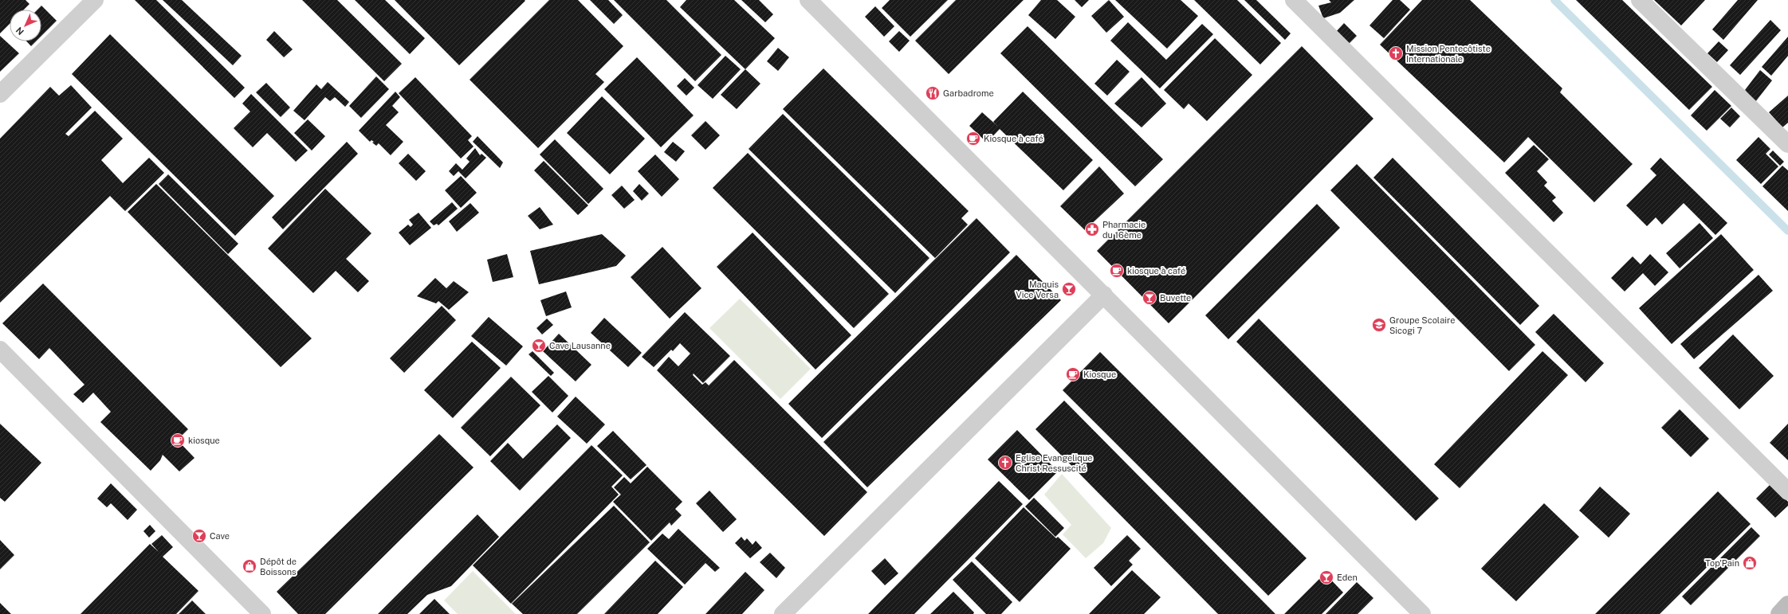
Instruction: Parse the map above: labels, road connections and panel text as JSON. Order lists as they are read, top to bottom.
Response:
{
  "places": {
    "church": ["Mission Pentecôtiste Internationale", "Eglise Evangelique Christ Ressuscité"],
    "restaurant": ["Garbadrome"],
    "cafe": [
      "Kiosque à café",
      "kiosque à café",
      "Kiosque",
      "kiosque"
    ],
    "pharmacy": ["Pharmacie du 16ème"],
    "bar": [
      "Maquis Vice Versa",
      "Buvette",
      "Cave Lausanne",
      "Cave",
      "Eden"
    ],
    "school or university": ["Groupe Scolaire Sicogi 7"],
    "shop": ["Top'Pain", "Dépôt de Boissons"]
  },
  "north": "bottom left"
}
